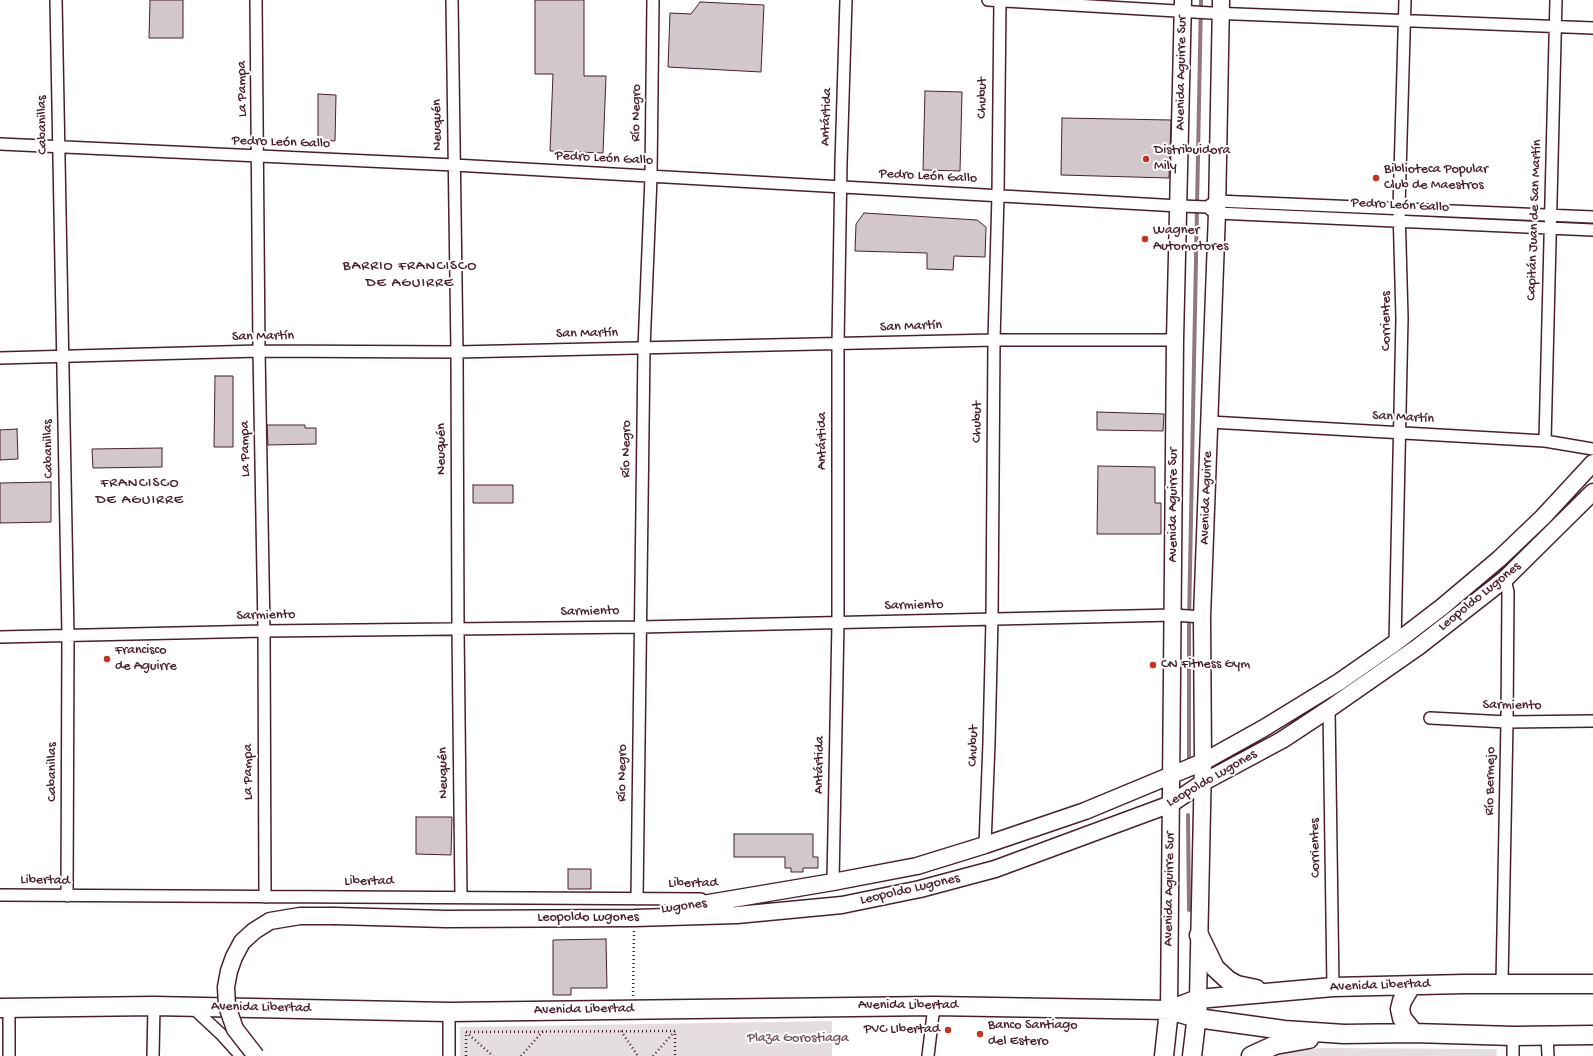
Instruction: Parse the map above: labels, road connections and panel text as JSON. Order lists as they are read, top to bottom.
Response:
{
  "streets": {
    "main road": [
      "Avenida Aguirre Sur",
      "Avenida Aguirre",
      "Leopoldo Lugones",
      "Lugones",
      "Avenida Libertad"
    ],
    "street": [
      "La Pampa",
      "Chubut",
      "Río Negro",
      "Antártida",
      "Cabanillas",
      "Neuquén",
      "Pedro León Gallo",
      "Capitán Juan de San Martín",
      "Corrientes",
      "San Martín",
      "Sarmiento",
      "Río Bermejo",
      "Libertad"
    ]
  },
  "crossings": [
    ["Avenida Aguirre Sur", "Pedro León Gallo"],
    ["Avenida Aguirre Sur", "San Martín"],
    ["Avenida Aguirre Sur", "Leopoldo Lugones"],
    ["Avenida Aguirre Sur", "Sarmiento"],
    ["Avenida Aguirre Sur", "Avenida Libertad"],
    ["La Pampa", "Pedro León Gallo"],
    ["La Pampa", "San Martín"],
    ["La Pampa", "Sarmiento"],
    ["La Pampa", "Libertad"],
    ["Chubut", "Pedro León Gallo"],
    ["Chubut", "San Martín"],
    ["Chubut", "Leopoldo Lugones"],
    ["Chubut", "Sarmiento"],
    ["Río Negro", "Pedro León Gallo"],
    ["Río Negro", "San Martín"],
    ["Río Negro", "Sarmiento"],
    ["Río Negro", "Libertad"],
    ["Antártida", "Pedro León Gallo"],
    ["Antártida", "San Martín"],
    ["Antártida", "Leopoldo Lugones"],
    ["Antártida", "Sarmiento"],
    ["Cabanillas", "Pedro León Gallo"],
    ["Cabanillas", "San Martín"],
    ["Cabanillas", "Sarmiento"],
    ["Cabanillas", "Libertad"],
    ["Neuquén", "Pedro León Gallo"],
    ["Neuquén", "San Martín"],
    ["Neuquén", "Sarmiento"],
    ["Neuquén", "Libertad"],
    ["Pedro León Gallo", "Capitán Juan de San Martín"],
    ["Pedro León Gallo", "Corrientes"],
    ["Pedro León Gallo", "Avenida Aguirre"],
    ["Capitán Juan de San Martín", "San Martín"],
    ["Corrientes", "San Martín"],
    ["Corrientes", "Leopoldo Lugones"],
    ["Corrientes", "Avenida Libertad"],
    ["San Martín", "Avenida Aguirre"],
    ["Avenida Aguirre", "Leopoldo Lugones"],
    ["Avenida Aguirre", "Sarmiento"],
    ["Leopoldo Lugones", "Río Bermejo"],
    ["Leopoldo Lugones", "Libertad"],
    ["Leopoldo Lugones", "Lugones"],
    ["Sarmiento", "Río Bermejo"],
    ["Río Bermejo", "Avenida Libertad"],
    ["Libertad", "Lugones"]
  ],
  "districts": ["BARRIO FRANCISCO DE AGUIRRE", "FRANCISCO DE AGUIRRE"],
  "parks": ["Plaza Gorostiaga"],
  "places": [
    "Distribuidora Mily",
    "Biblioteca Popular Club de Maestros",
    "Wagner Automotores",
    "Francisco de Aguirre",
    "CN Fitness Gym",
    "PVC LIbertad",
    "Banco Santiago del Estero"
  ]
}
